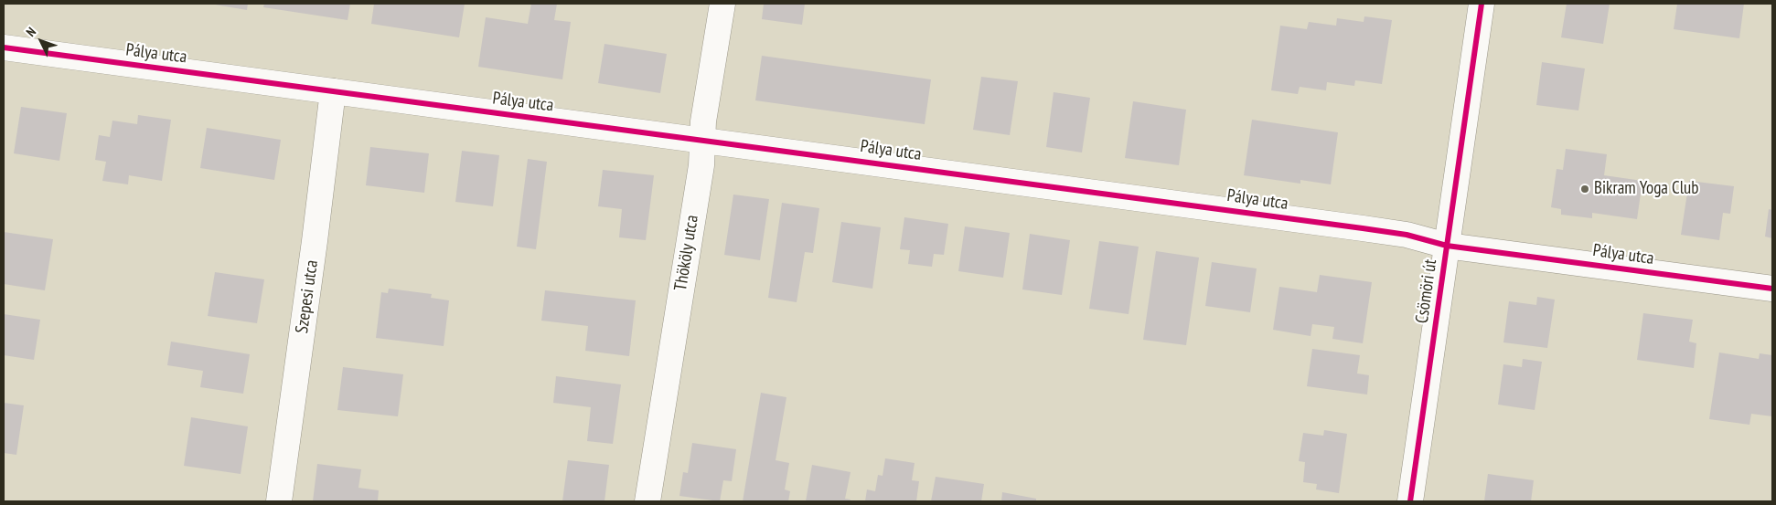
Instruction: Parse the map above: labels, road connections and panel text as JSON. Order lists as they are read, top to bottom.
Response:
{
  "streets": {
    "street": [
      "Pálya utca",
      "Thököly utca",
      "Csömöri út",
      "Szepesi utca"
    ]
  },
  "crossings": [
    ["Pálya utca", "Thököly utca"],
    ["Pálya utca", "Csömöri út"],
    ["Pálya utca", "Szepesi utca"]
  ],
  "places": ["Bikram Yoga Club"],
  "north": "top left"
}
